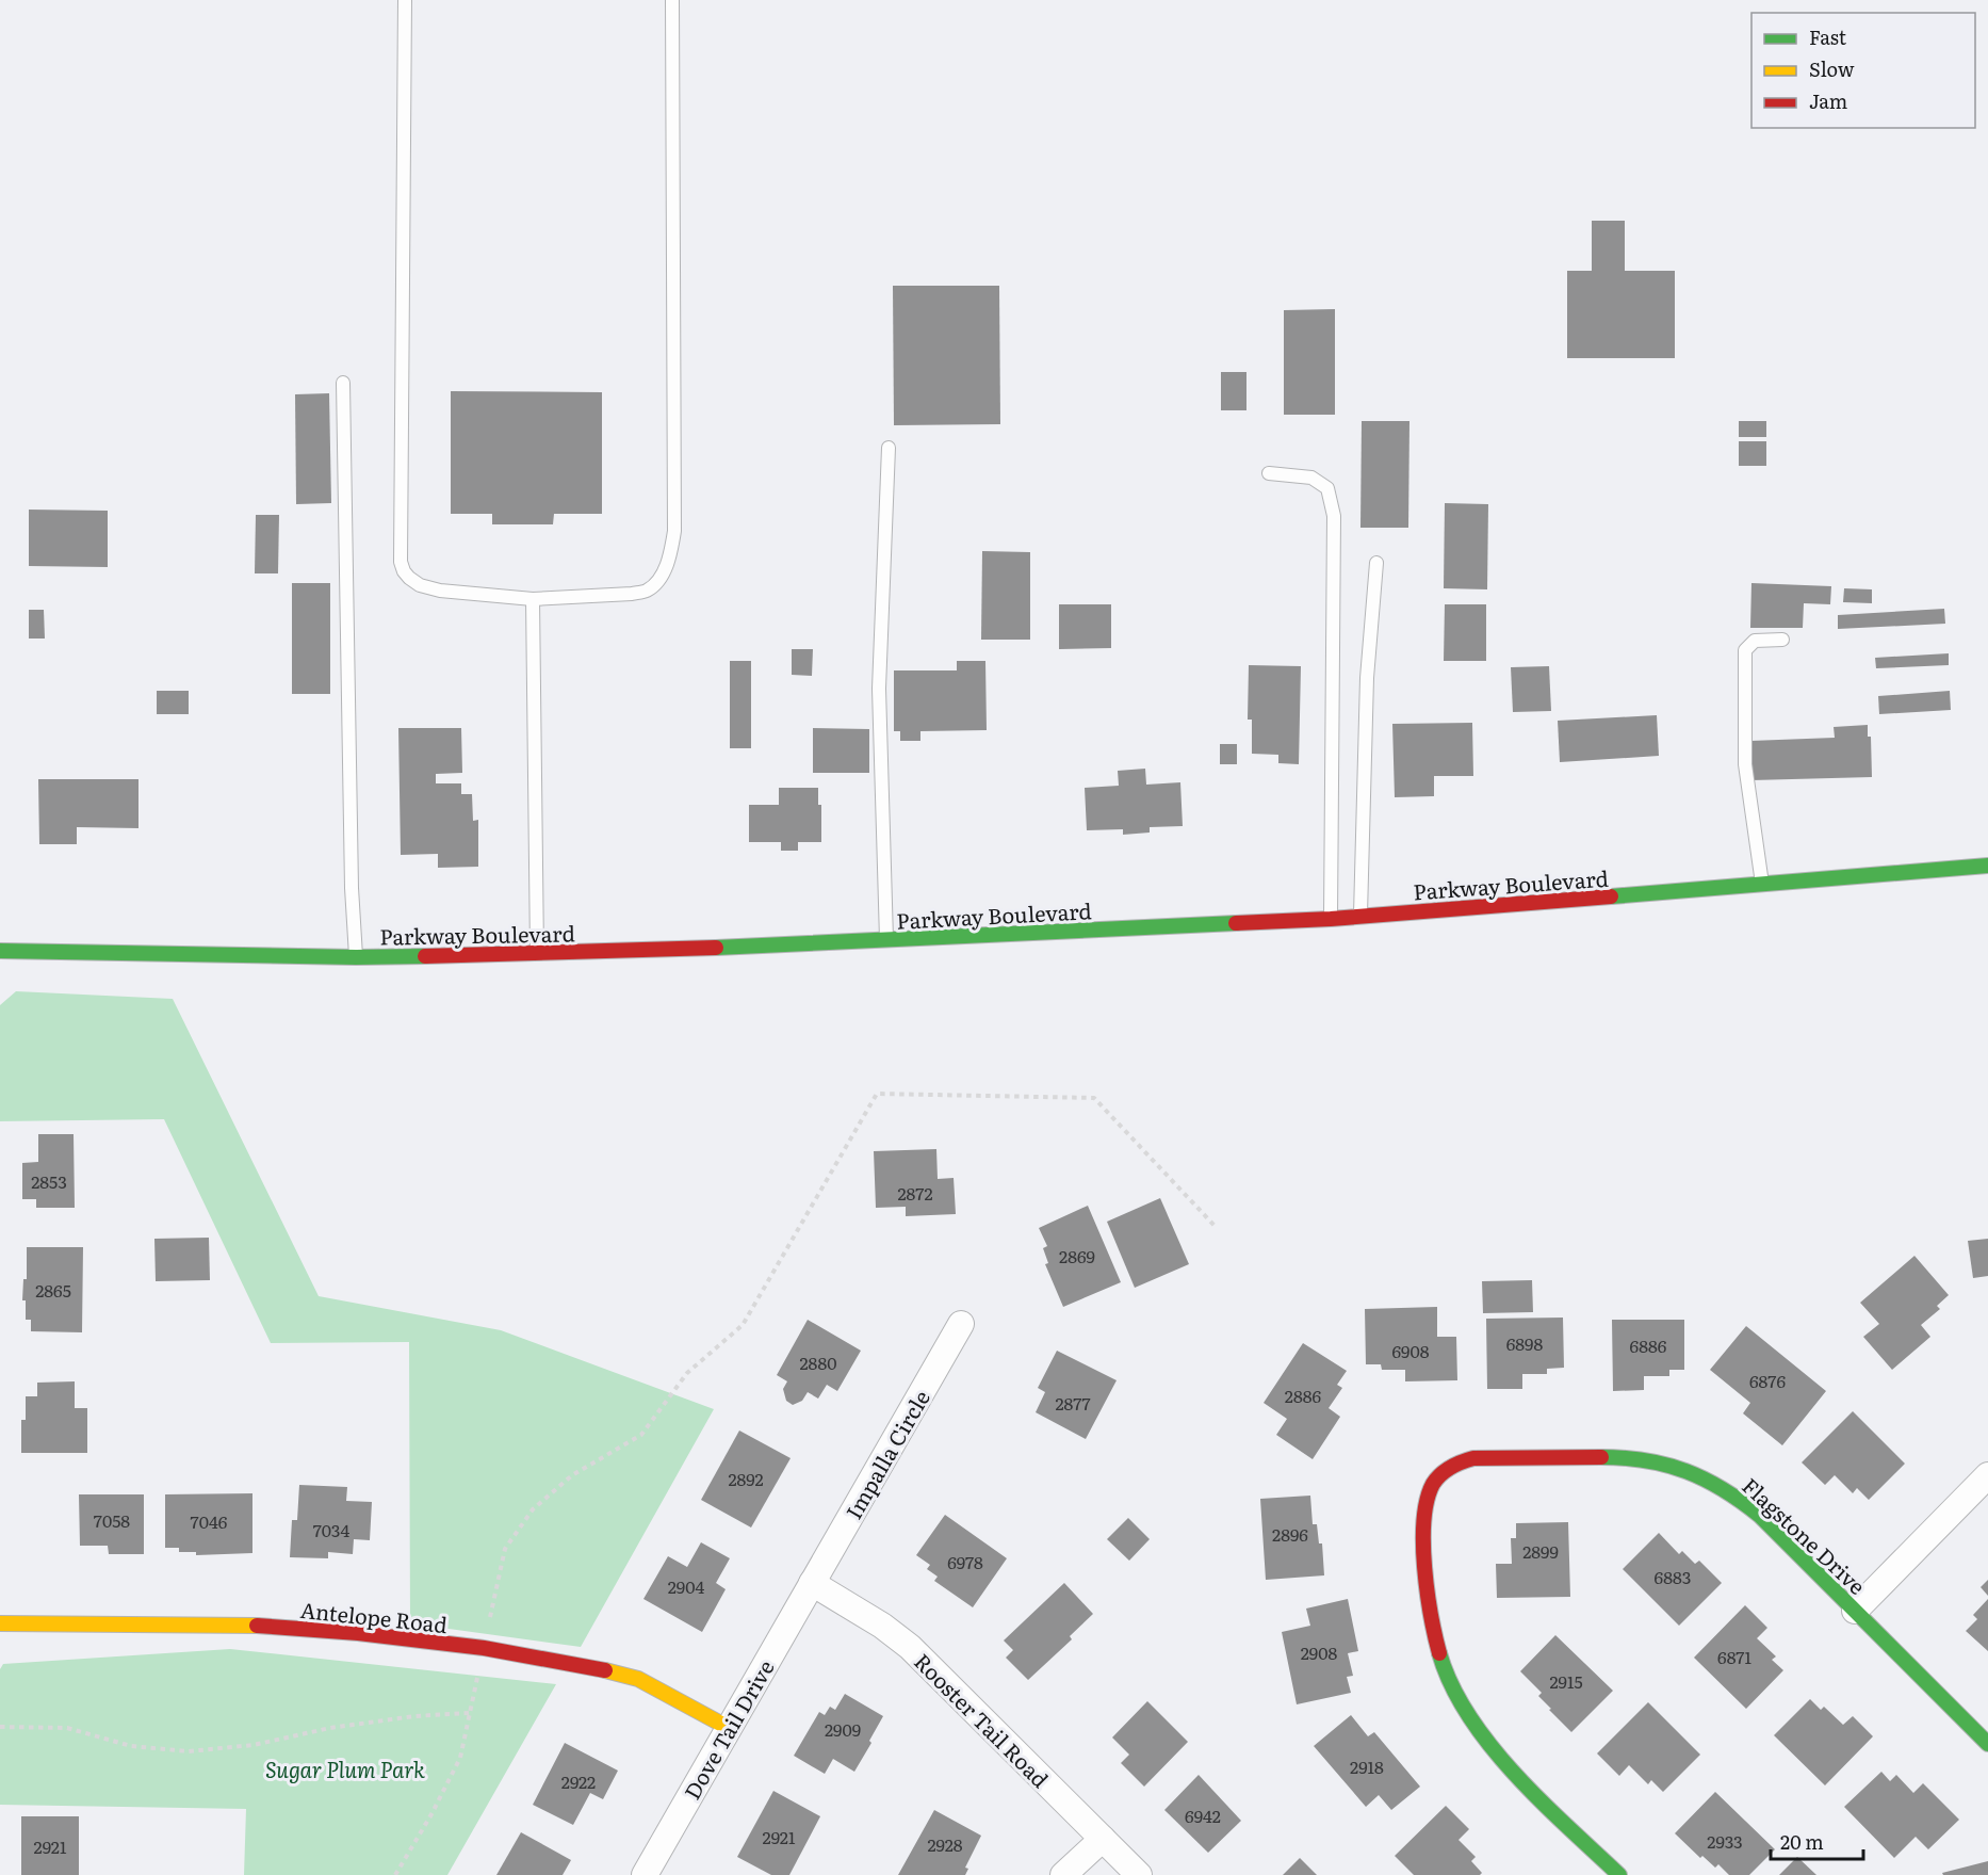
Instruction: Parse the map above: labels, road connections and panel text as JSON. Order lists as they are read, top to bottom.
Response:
{
  "streets": {
    "street": [
      "Parkway Boulevard",
      "Impalla Circle",
      "Flagstone Drive",
      "Antelope Road",
      "Rooster Tail Road",
      "Dove Tail Drive"
    ]
  },
  "crossings": [
    ["Impalla Circle", "Rooster Tail Road"],
    ["Impalla Circle", "Dove Tail Drive"],
    ["Antelope Road", "Dove Tail Drive"],
    ["Rooster Tail Road", "Dove Tail Drive"]
  ],
  "parks": ["Sugar Plum Park"],
  "house_numbers": [
    "2853",
    "2872",
    "2869",
    "2865",
    "6898",
    "6886",
    "6908",
    "2880",
    "6876",
    "2886",
    "2877",
    "2892",
    "7058",
    "7046",
    "7034",
    "2896",
    "2899",
    "6978",
    "6883",
    "2904",
    "2908",
    "6871",
    "2915",
    "2909",
    "2918",
    "2922",
    "6942",
    "2921",
    "2933",
    "2928",
    "2921"
  ],
  "legend": ["Fast", "Slow", "Jam"],
  "scale_bar": "20 m"
}
